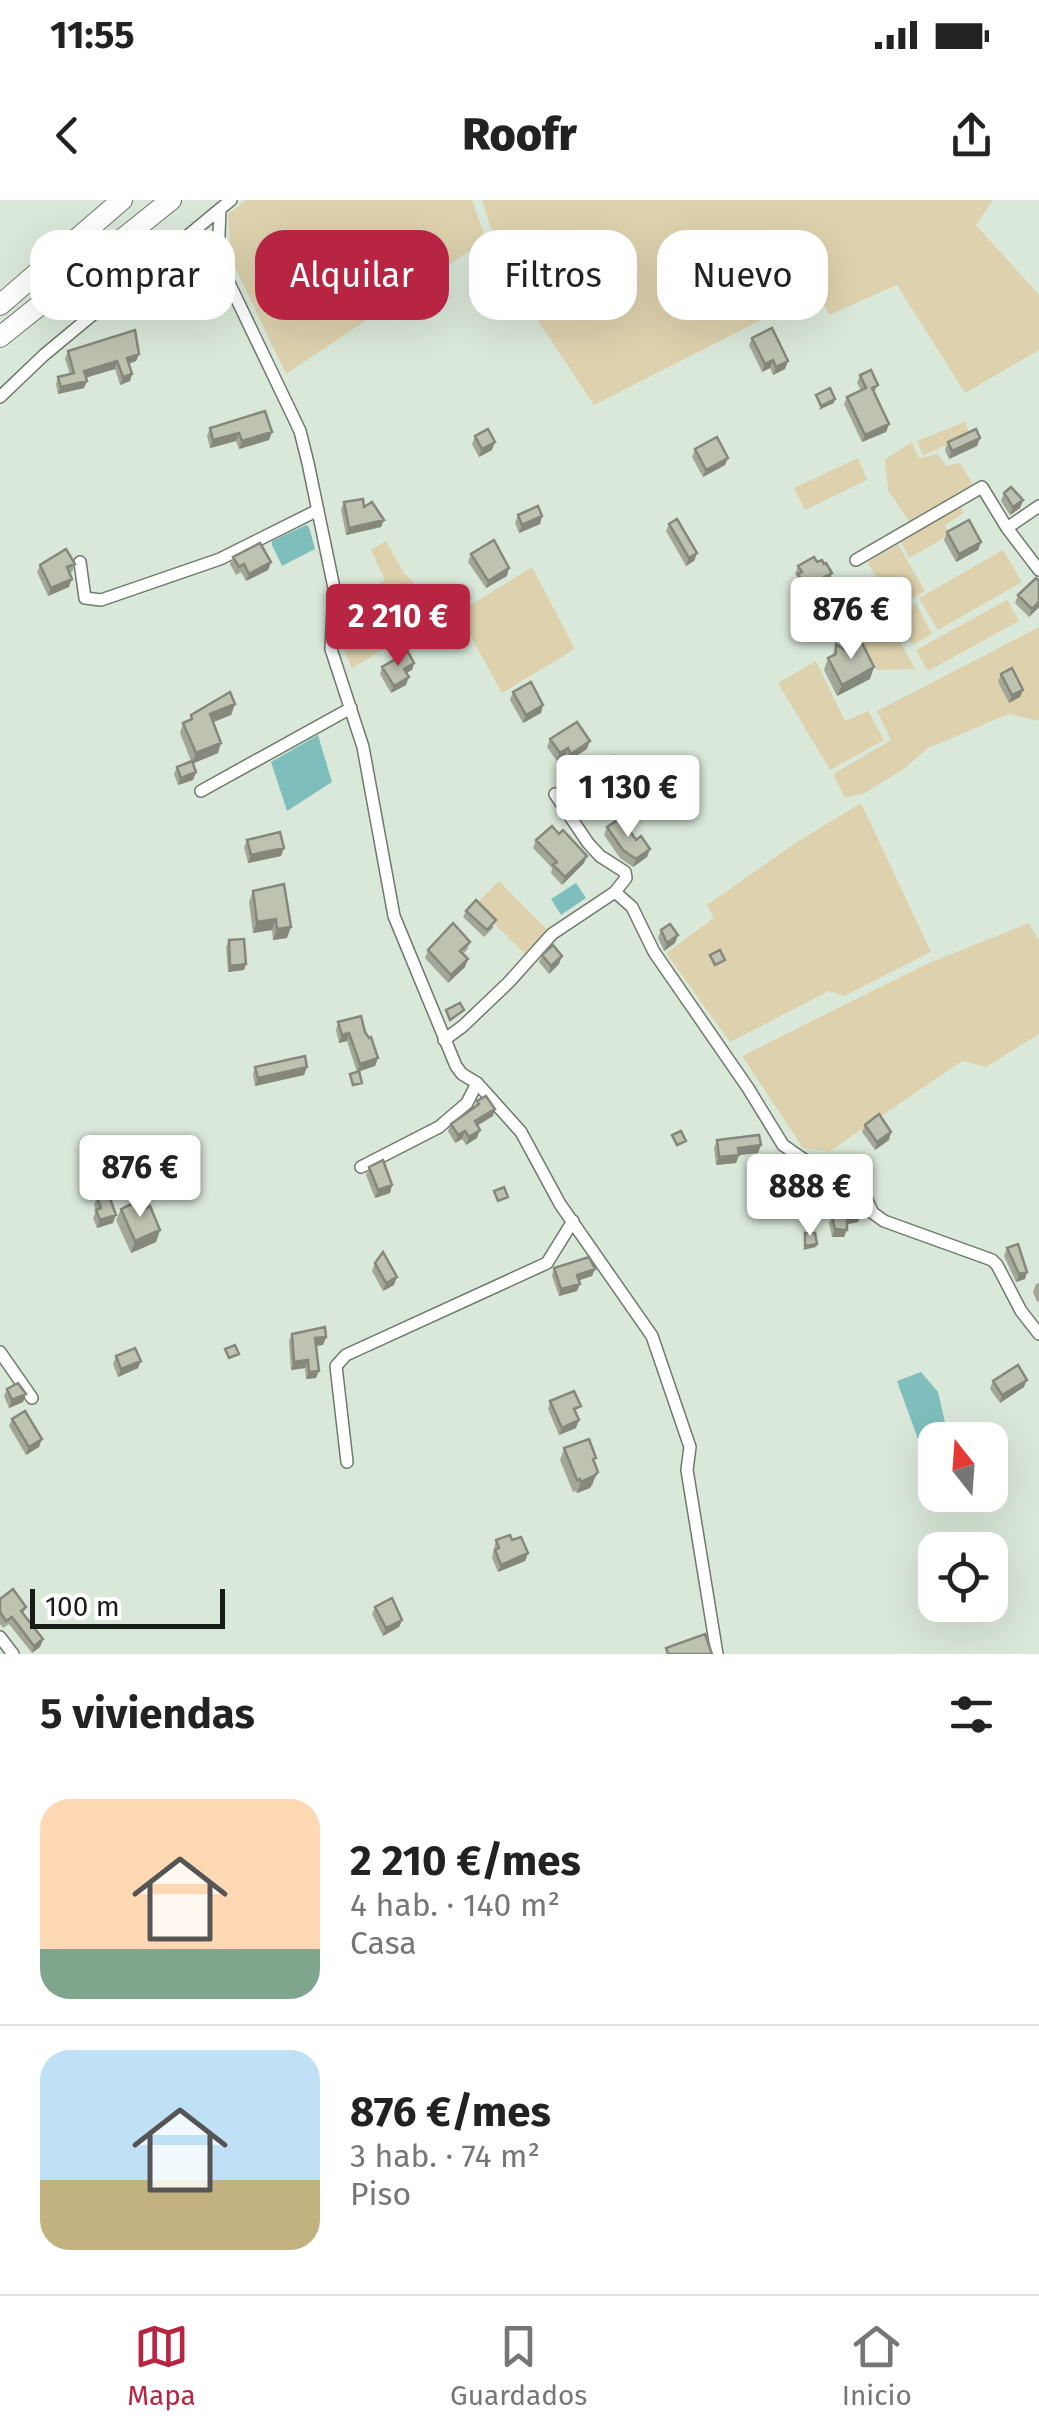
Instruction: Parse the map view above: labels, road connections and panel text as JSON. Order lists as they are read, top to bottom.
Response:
{
  "scale_bar": "100 m",
  "north": "top",
  "page": {
    "status": "11:55",
    "header": "Roofr",
    "chip": [
      "Comprar",
      "Alquilar",
      "Filtros",
      "Nuevo"
    ],
    "price": [
      "876 €",
      "2 210 €",
      "1 130 €",
      "876 €",
      "888 €"
    ],
    "scale": "100 m",
    "heading": "5 viviendas",
    "list": [
      {
        "name": "2 210 €/mes",
        "note": "4 hab. · 140 m² · Casa"
      },
      {
        "name": "876 €/mes",
        "note": "3 hab. · 74 m² · Piso"
      }
    ],
    "tabs": ["Mapa", "Guardados", "Inicio"]
  }
}
